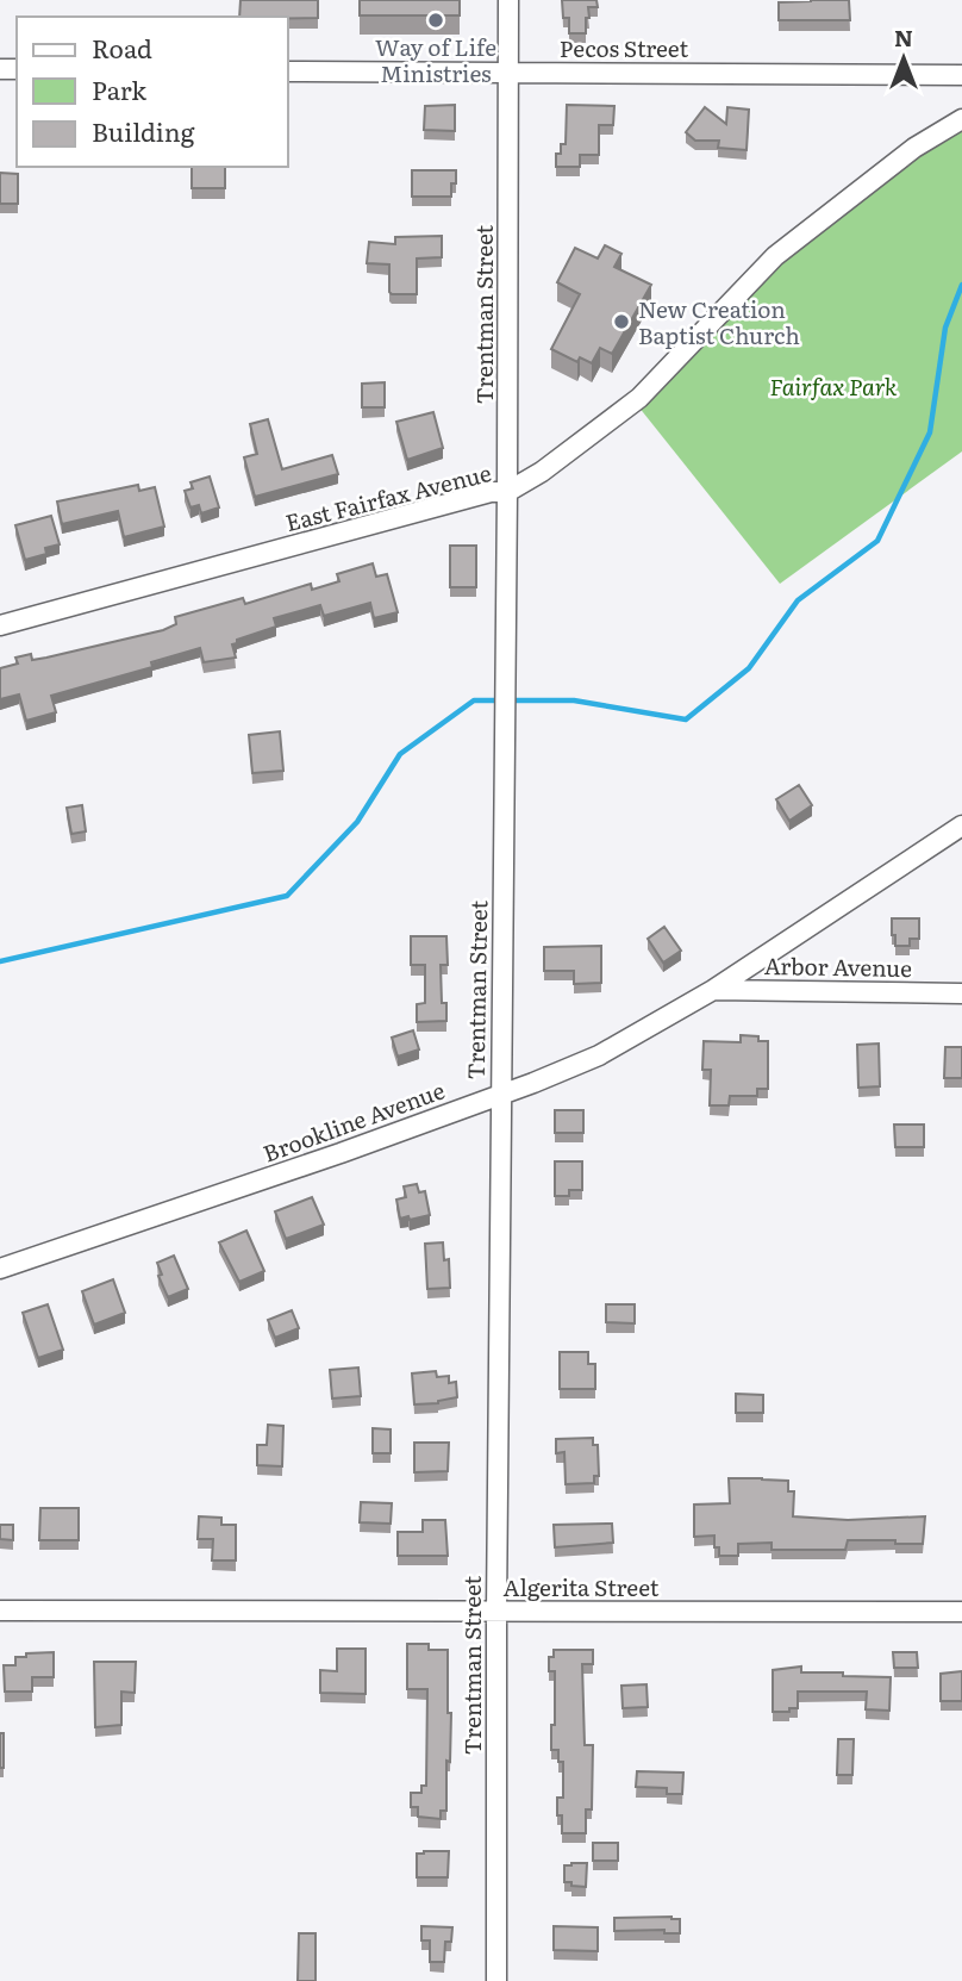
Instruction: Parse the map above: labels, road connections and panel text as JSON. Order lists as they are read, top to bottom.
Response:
{
  "streets": {
    "street": [
      "Pecos Street",
      "Trentman Street",
      "East Fairfax Avenue",
      "Arbor Avenue",
      "Brookline Avenue",
      "Algerita Street"
    ]
  },
  "crossings": [
    ["Pecos Street", "Trentman Street"],
    ["Trentman Street", "East Fairfax Avenue"],
    ["Trentman Street", "Brookline Avenue"],
    ["Trentman Street", "Algerita Street"],
    ["Arbor Avenue", "Brookline Avenue"]
  ],
  "parks": ["Fairfax Park"],
  "places": ["Way of Life Ministries", "New Creation Baptist Church"],
  "legend": ["Road", "Park", "Building"],
  "north": "top"
}
